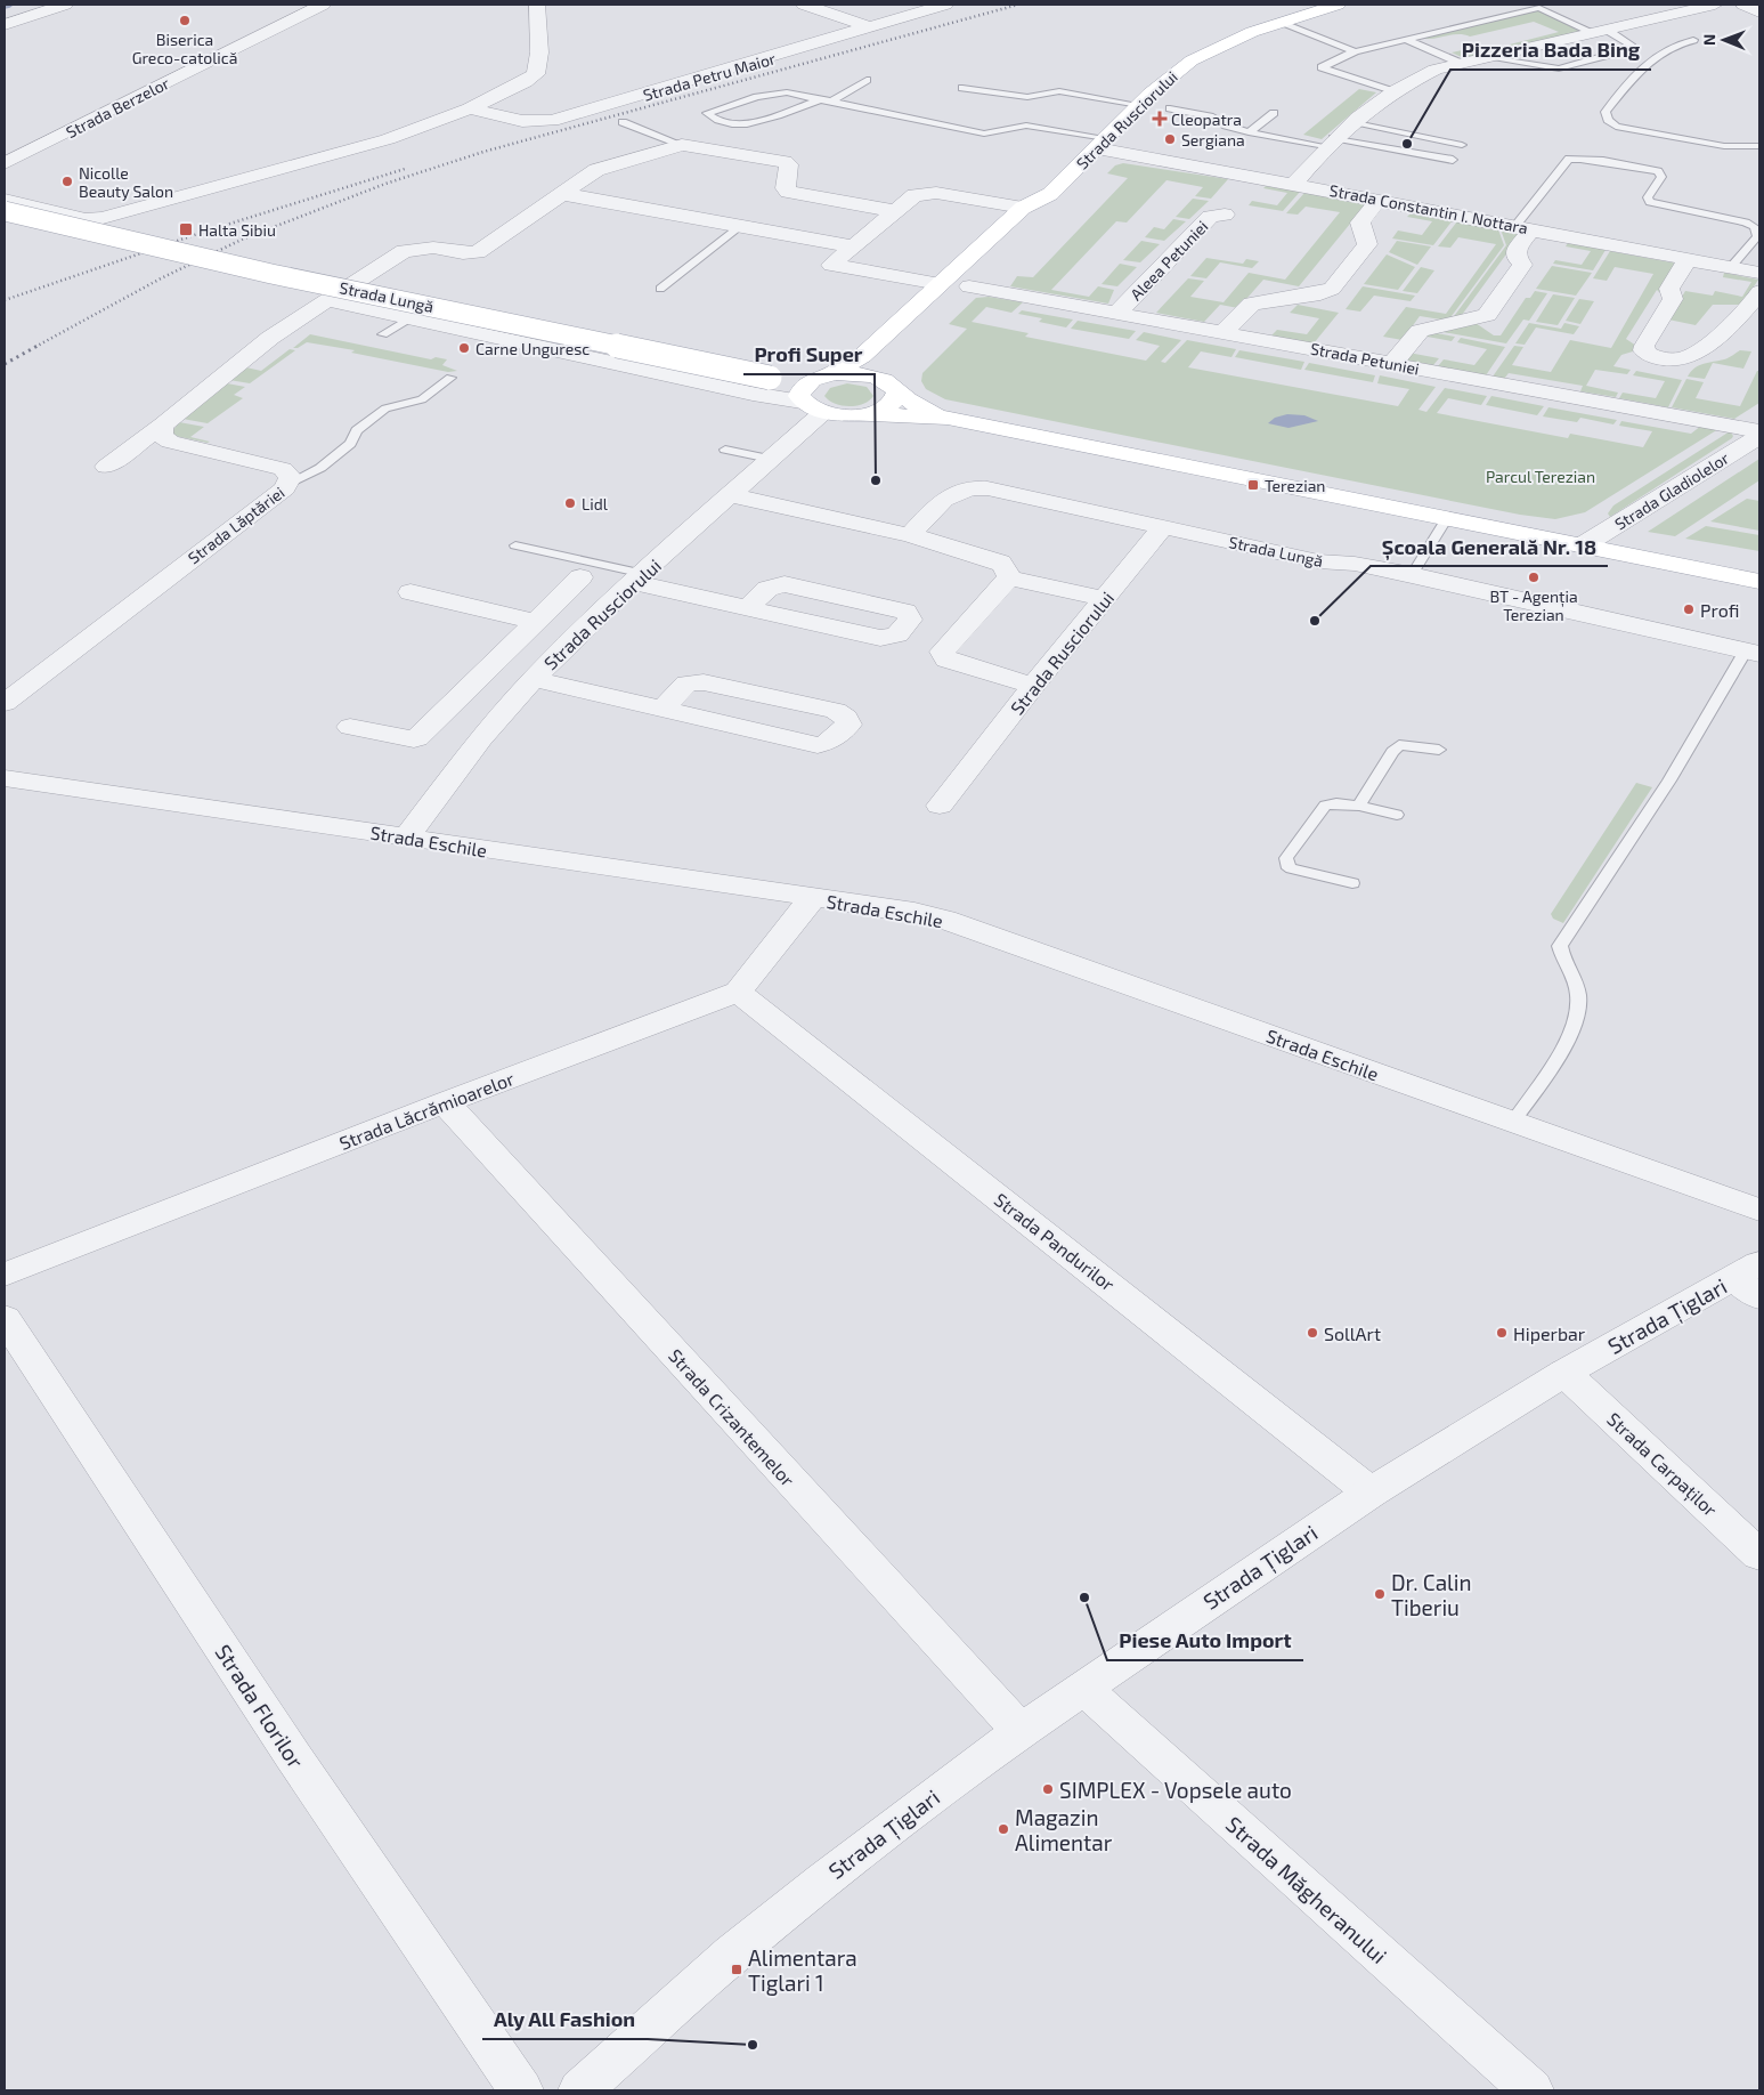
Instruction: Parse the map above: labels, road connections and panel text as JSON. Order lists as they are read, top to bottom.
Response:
{
  "streets": {
    "main road": ["Strada Rusciorului", "Strada Lungă"],
    "street": [
      "Strada Petru Maior",
      "Strada Berzelor",
      "Strada Constantin I. Nottara",
      "Aleea Petuniei",
      "Strada Petuniei",
      "Strada Gladiolelor",
      "Strada Lăptăriei",
      "Strada Eschile",
      "Strada Lăcrămioarelor",
      "Strada Pandurilor",
      "Strada Țiglari",
      "Strada Crizantemelor",
      "Strada Carpaților",
      "Strada Florilor",
      "Strada Măgheranului"
    ]
  },
  "crossings": [
    ["Strada Rusciorului", "Strada Constantin I. Nottara"],
    ["Strada Rusciorului", "Strada Lungă"],
    ["Strada Rusciorului", "Strada Petuniei"],
    ["Strada Rusciorului", "Strada Eschile"],
    ["Aleea Petuniei", "Strada Petuniei"],
    ["Strada Lăcrămioarelor", "Strada Pandurilor"],
    ["Strada Lăcrămioarelor", "Strada Crizantemelor"],
    ["Strada Pandurilor", "Strada Țiglari"],
    ["Strada Țiglari", "Strada Crizantemelor"],
    ["Strada Țiglari", "Strada Carpaților"],
    ["Strada Țiglari", "Strada Măgheranului"]
  ],
  "parks": ["Parcul Terezian"],
  "places": {
    "other": [
      "Biserica Greco-catolică",
      "Sergiana",
      "Pizzeria Bada Bing",
      "Nicolle Beauty Salon",
      "Carne Unguresc",
      "Profi Super",
      "Lidl",
      "BT - Agenția Terezian",
      "Profi",
      "Școala Generală Nr. 18",
      "SollArt",
      "Hiperbar",
      "Dr. Calin Tiberiu",
      "Piese Auto Import",
      "SIMPLEX - Vopsele auto",
      "Magazin Alimentar",
      "Aly All Fashion"
    ],
    "health": ["Cleopatra"],
    "transit": ["Halta Sibiu", "Terezian", "Alimentara Tiglari 1"]
  },
  "north": "left"
}
